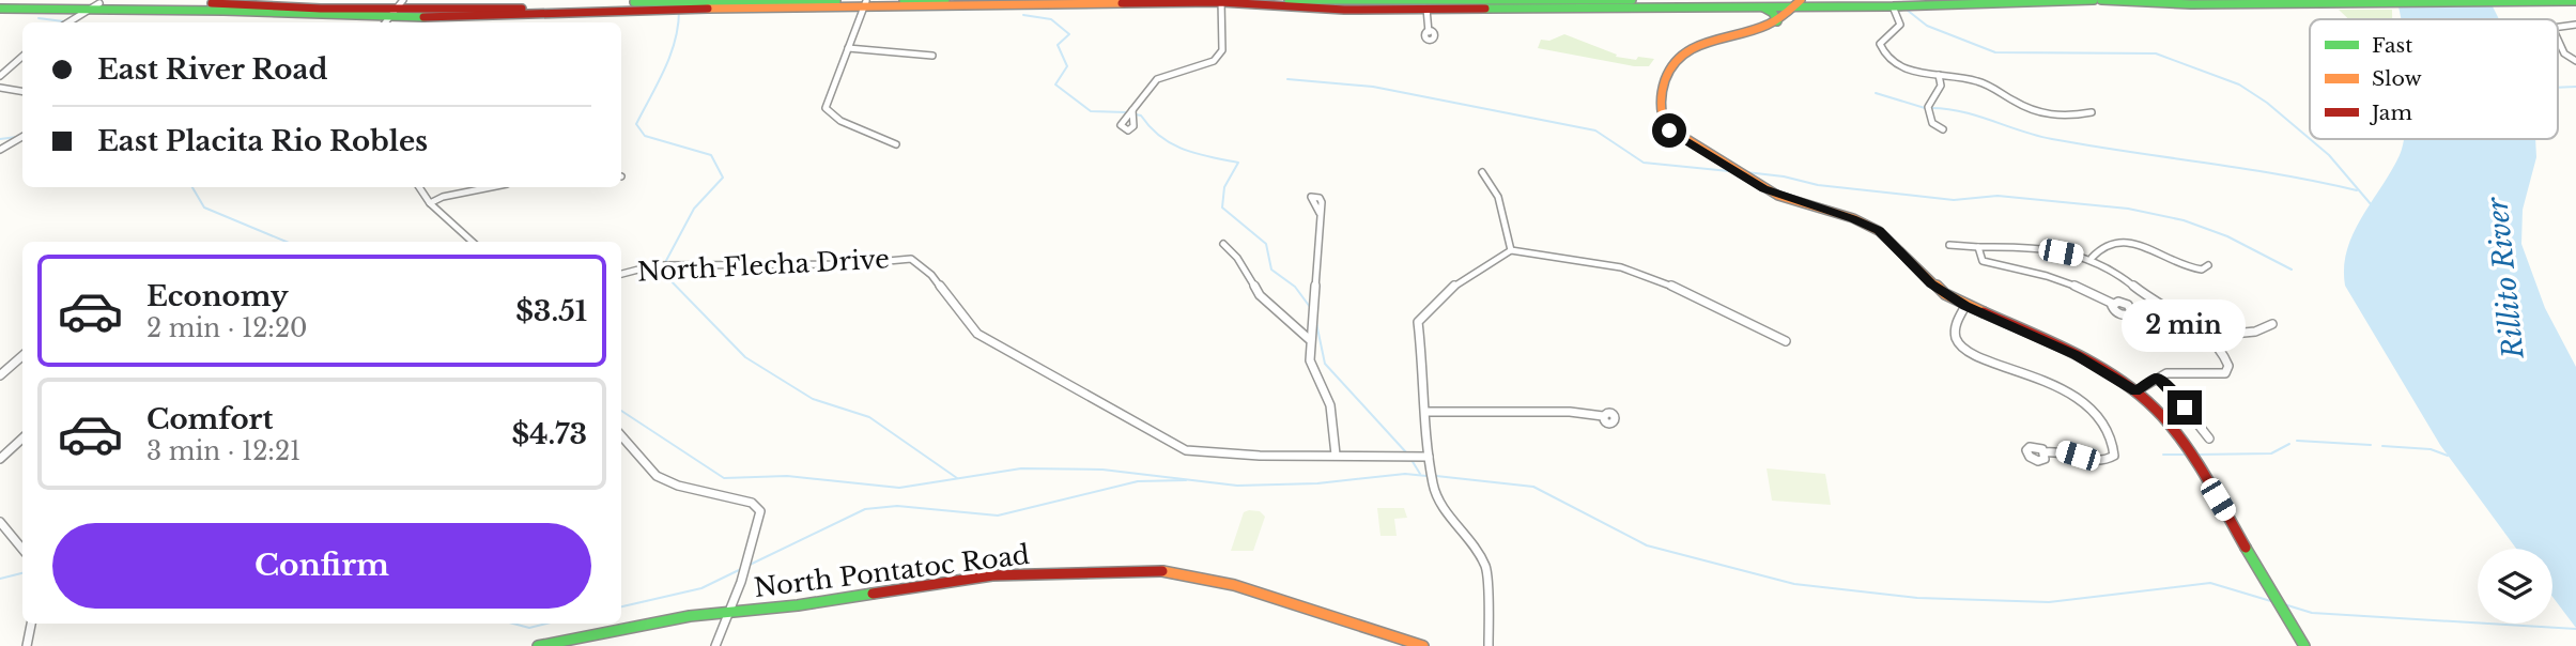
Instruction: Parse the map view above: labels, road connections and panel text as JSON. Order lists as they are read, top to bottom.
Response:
{
  "streets": {
    "main road": ["North Pontatoc Road"],
    "street": ["North Flecha Drive"]
  },
  "water": ["Rillito River"],
  "legend": ["Fast", "Slow", "Jam"],
  "page": {
    "banner": ["East River Road", "East Placita Rio Robles"],
    "list": [
      {
        "name": "Economy",
        "note": "2 min · 12:20",
        "value": "$3.51"
      },
      {
        "name": "Comfort",
        "note": "3 min · 12:21",
        "value": "$4.73"
      }
    ],
    "bubble": "2 min",
    "buttons": "Confirm"
  }
}
